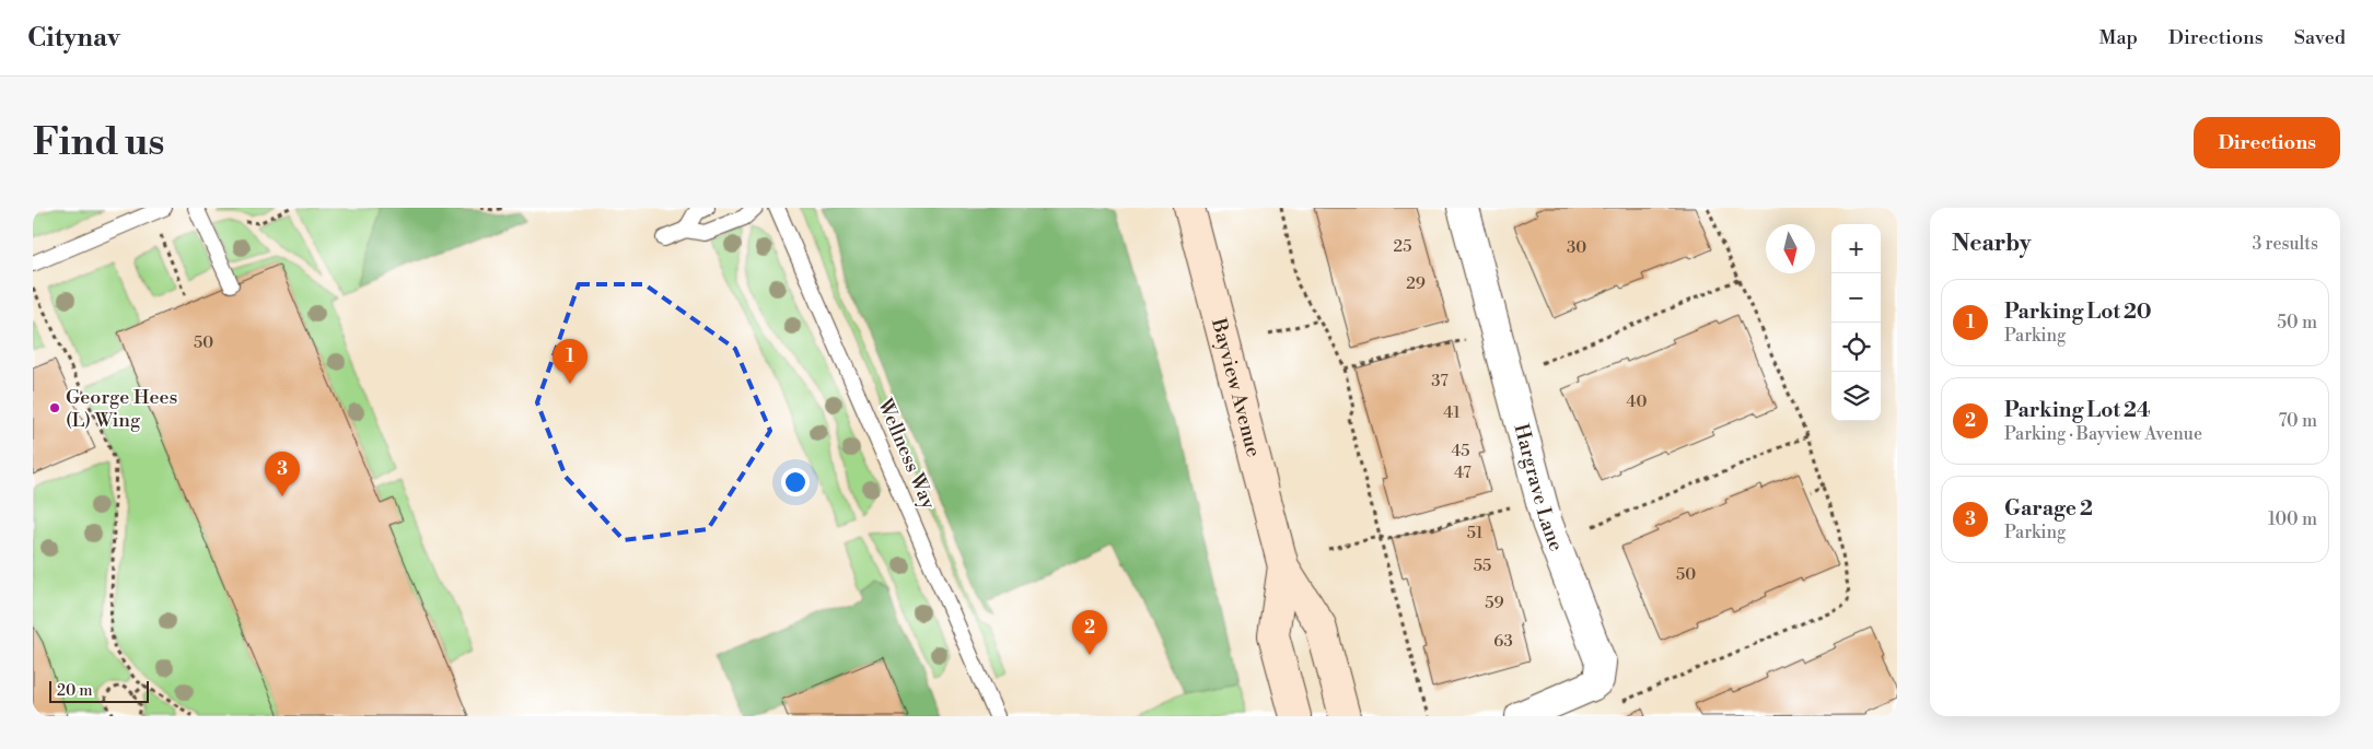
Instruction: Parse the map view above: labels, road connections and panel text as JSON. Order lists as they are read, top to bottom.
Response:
{
  "streets": {
    "main road": ["Bayview Avenue"],
    "street": ["Hargrave Lane"],
    "lane": ["Wellness Way"]
  },
  "places": ["George Hees (L) Wing"],
  "house_numbers": [
    "25",
    "30",
    "29",
    "50",
    "37",
    "40",
    "41",
    "45",
    "47",
    "51",
    "55",
    "50",
    "59",
    "63"
  ],
  "scale_bar": "20 m",
  "north": "bottom",
  "page": {
    "header": "Citynav",
    "nav": ["Map", "Directions", "Saved"],
    "buttons": "Directions",
    "title": "Find us",
    "heading": ["Nearby", "3 results"],
    "map_buttons": ["+", "−"],
    "list": [
      {
        "mark": "1",
        "name": "Parking Lot 20",
        "note": "Parking",
        "value": "50 m"
      },
      {
        "mark": "2",
        "name": "Parking Lot 24",
        "note": "Parking · Bayview Avenue",
        "value": "70 m"
      },
      {
        "mark": "3",
        "name": "Garage 2",
        "note": "Parking",
        "value": "100 m"
      }
    ],
    "pins": ["1", "3", "2"],
    "scale": "20 m"
  }
}
